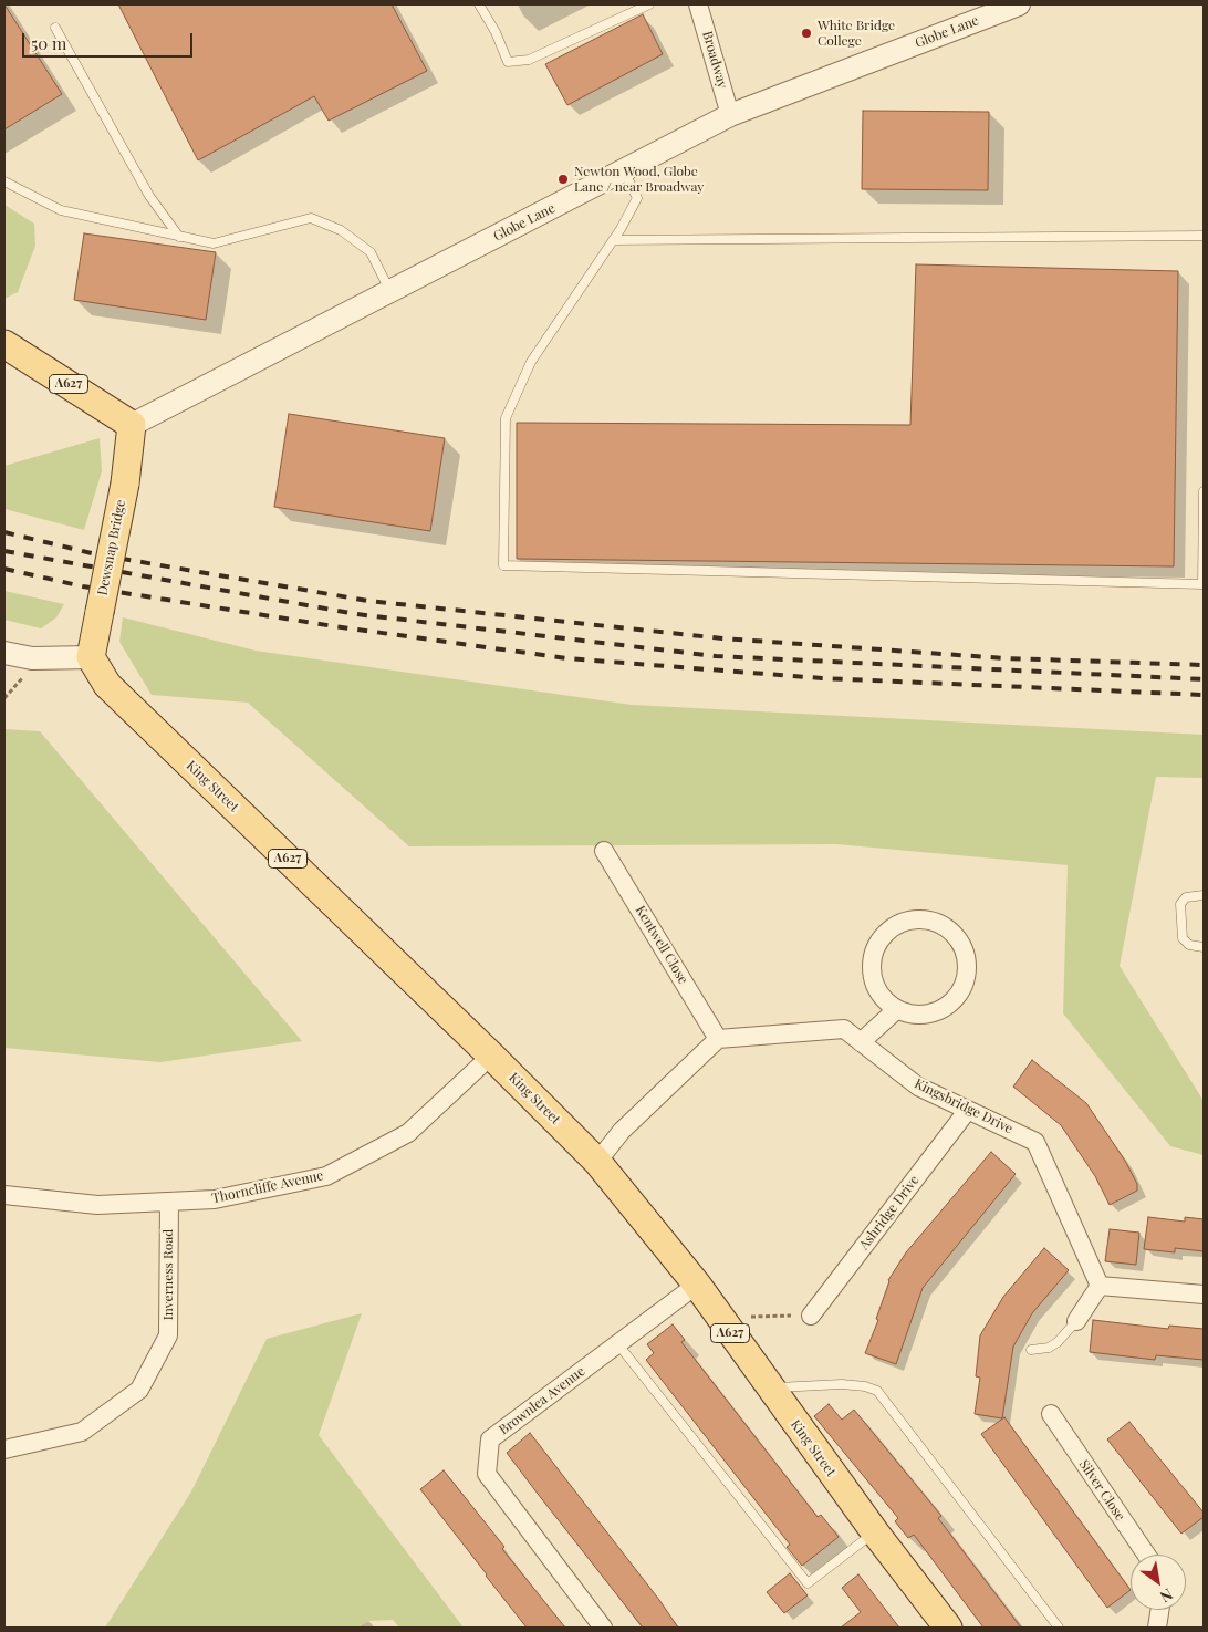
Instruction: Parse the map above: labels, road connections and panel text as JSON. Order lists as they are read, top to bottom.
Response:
{
  "streets": {
    "main road": ["A627", "Dewsnap Bridge", "King Street"],
    "street": [
      "Globe Lane",
      "Broadway",
      "Kentwell Close",
      "Kingsbridge Drive",
      "Thorncliffe Avenue",
      "Ashridge Drive",
      "Inverness Road",
      "Brownlea Avenue",
      "Silver Close"
    ]
  },
  "crossings": [
    ["Globe Lane", "Broadway"],
    ["Globe Lane", "A627"],
    ["Globe Lane", "Dewsnap Bridge"],
    ["A627", "Dewsnap Bridge"],
    ["Dewsnap Bridge", "King Street"],
    ["King Street", "Thorncliffe Avenue"],
    ["King Street", "Brownlea Avenue"],
    ["Kentwell Close", "Kingsbridge Drive"],
    ["Kingsbridge Drive", "Ashridge Drive"],
    ["Thorncliffe Avenue", "Inverness Road"]
  ],
  "places": ["White Bridge College", "Newton Wood, Globe Lane / near Broadway"],
  "scale_bar": "50 m",
  "north": "bottom right"
}
